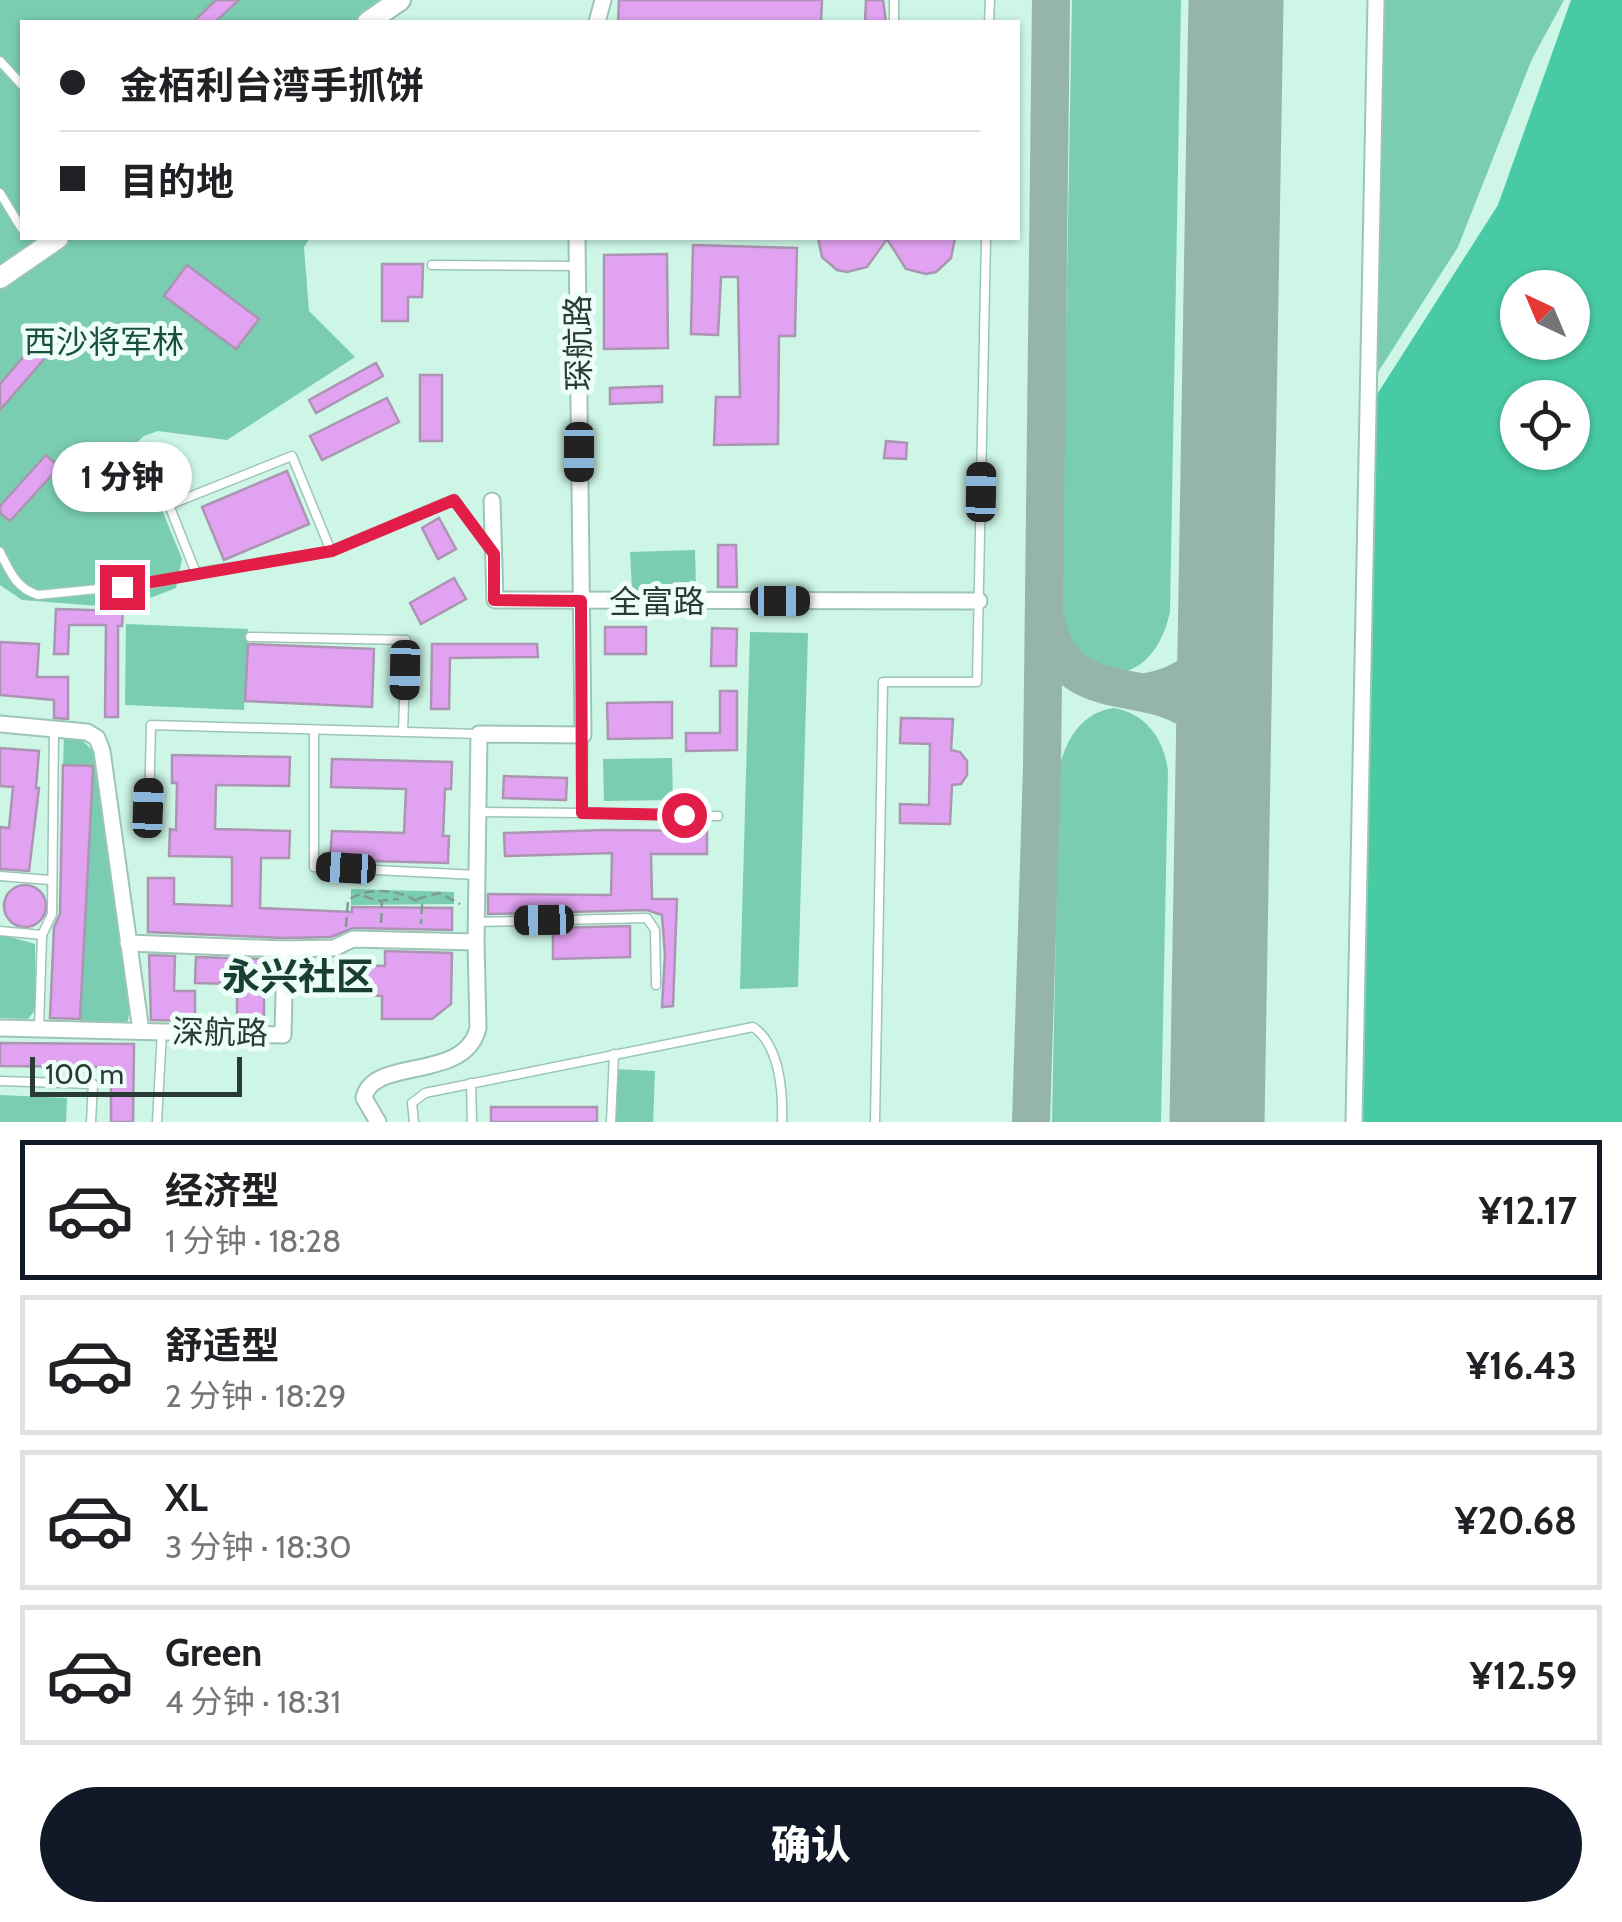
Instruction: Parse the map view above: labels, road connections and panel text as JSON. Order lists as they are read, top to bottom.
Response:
{
  "streets": {
    "street": ["琛航路", "全富路", "深航路"]
  },
  "crossings": [
    ["琛航路", "全富路"]
  ],
  "districts": ["永兴社区"],
  "parks": ["西沙将军林"],
  "scale_bar": "100 m",
  "north": "top left",
  "page": {
    "banner": ["金栢利台湾手抓饼", "目的地"],
    "bubble": "1 分钟",
    "scale": "100 m",
    "list": [
      {
        "name": "经济型",
        "note": "1 分钟 · 18:28",
        "value": "¥12.17"
      },
      {
        "name": "舒适型",
        "note": "2 分钟 · 18:29",
        "value": "¥16.43"
      },
      {
        "name": "XL",
        "note": "3 分钟 · 18:30",
        "value": "¥20.68"
      },
      {
        "name": "Green",
        "note": "4 分钟 · 18:31",
        "value": "¥12.59"
      }
    ],
    "buttons": "确认"
  }
}
